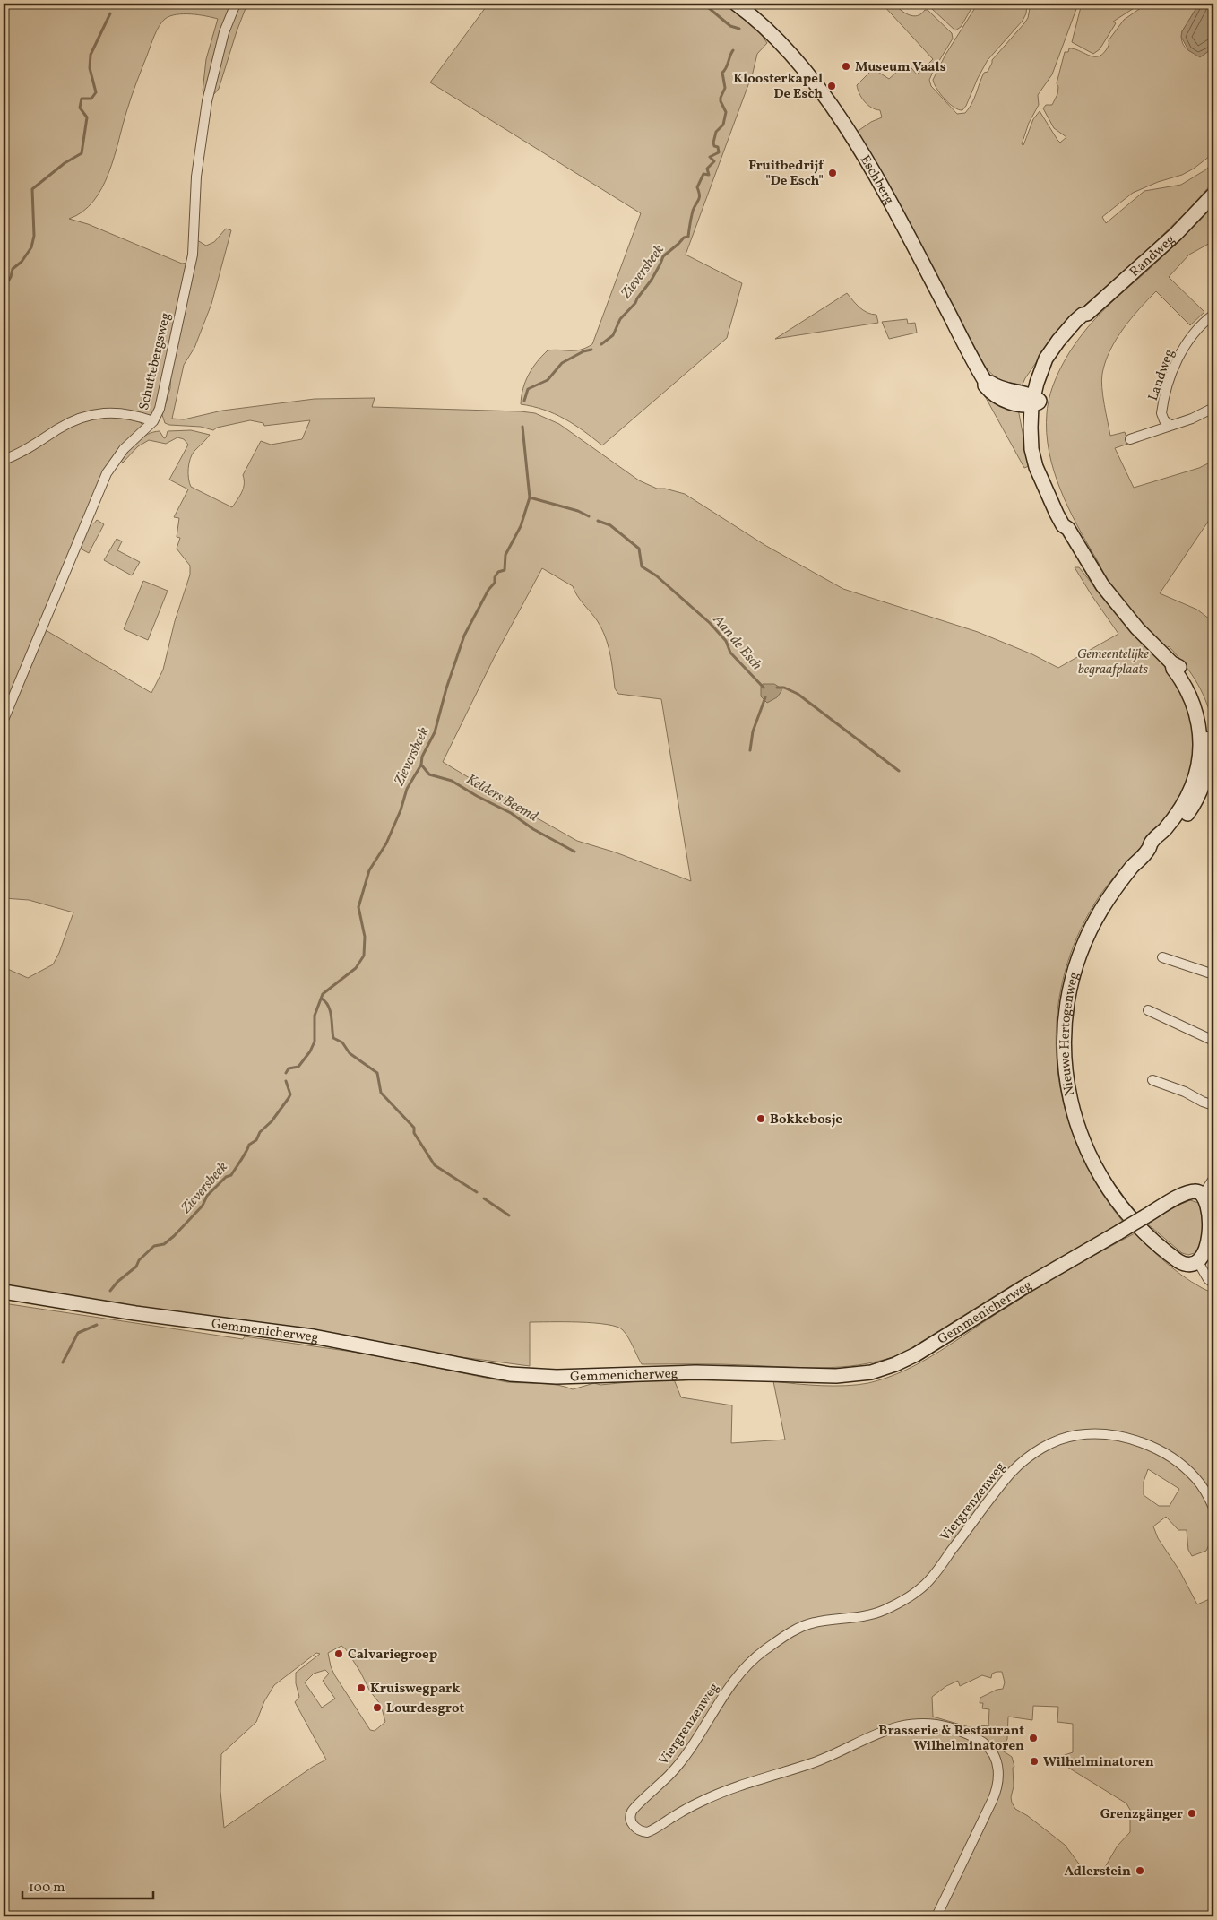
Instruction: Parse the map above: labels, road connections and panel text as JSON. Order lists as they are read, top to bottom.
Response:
{
  "streets": {
    "main road": [
      "Eschberg",
      "Randweg",
      "Nieuwe Hertogenweg",
      "Gemmenicherweg"
    ],
    "street": ["Schuttebergsweg", "Landweg", "Viergrenzenweg"]
  },
  "crossings": [
    ["Eschberg", "Randweg"],
    ["Eschberg", "Nieuwe Hertogenweg"],
    ["Randweg", "Nieuwe Hertogenweg"]
  ],
  "water": ["Zieversbeek", "Aan de Esch", "Kelders Beemd"],
  "parks": ["Gemeentelijke begraafplaats"],
  "places": [
    "Museum Vaals",
    "Kloosterkapel De Esch",
    "Fruitbedrijf \"De Esch\"",
    "Bokkebosje",
    "Calvariegroep",
    "Kruiswegpark",
    "Lourdesgrot",
    "Brasserie & Restaurant Wilhelminatoren",
    "Wilhelminatoren",
    "Grenzgänger",
    "Adlerstein"
  ],
  "scale_bar": "100 m"
}
